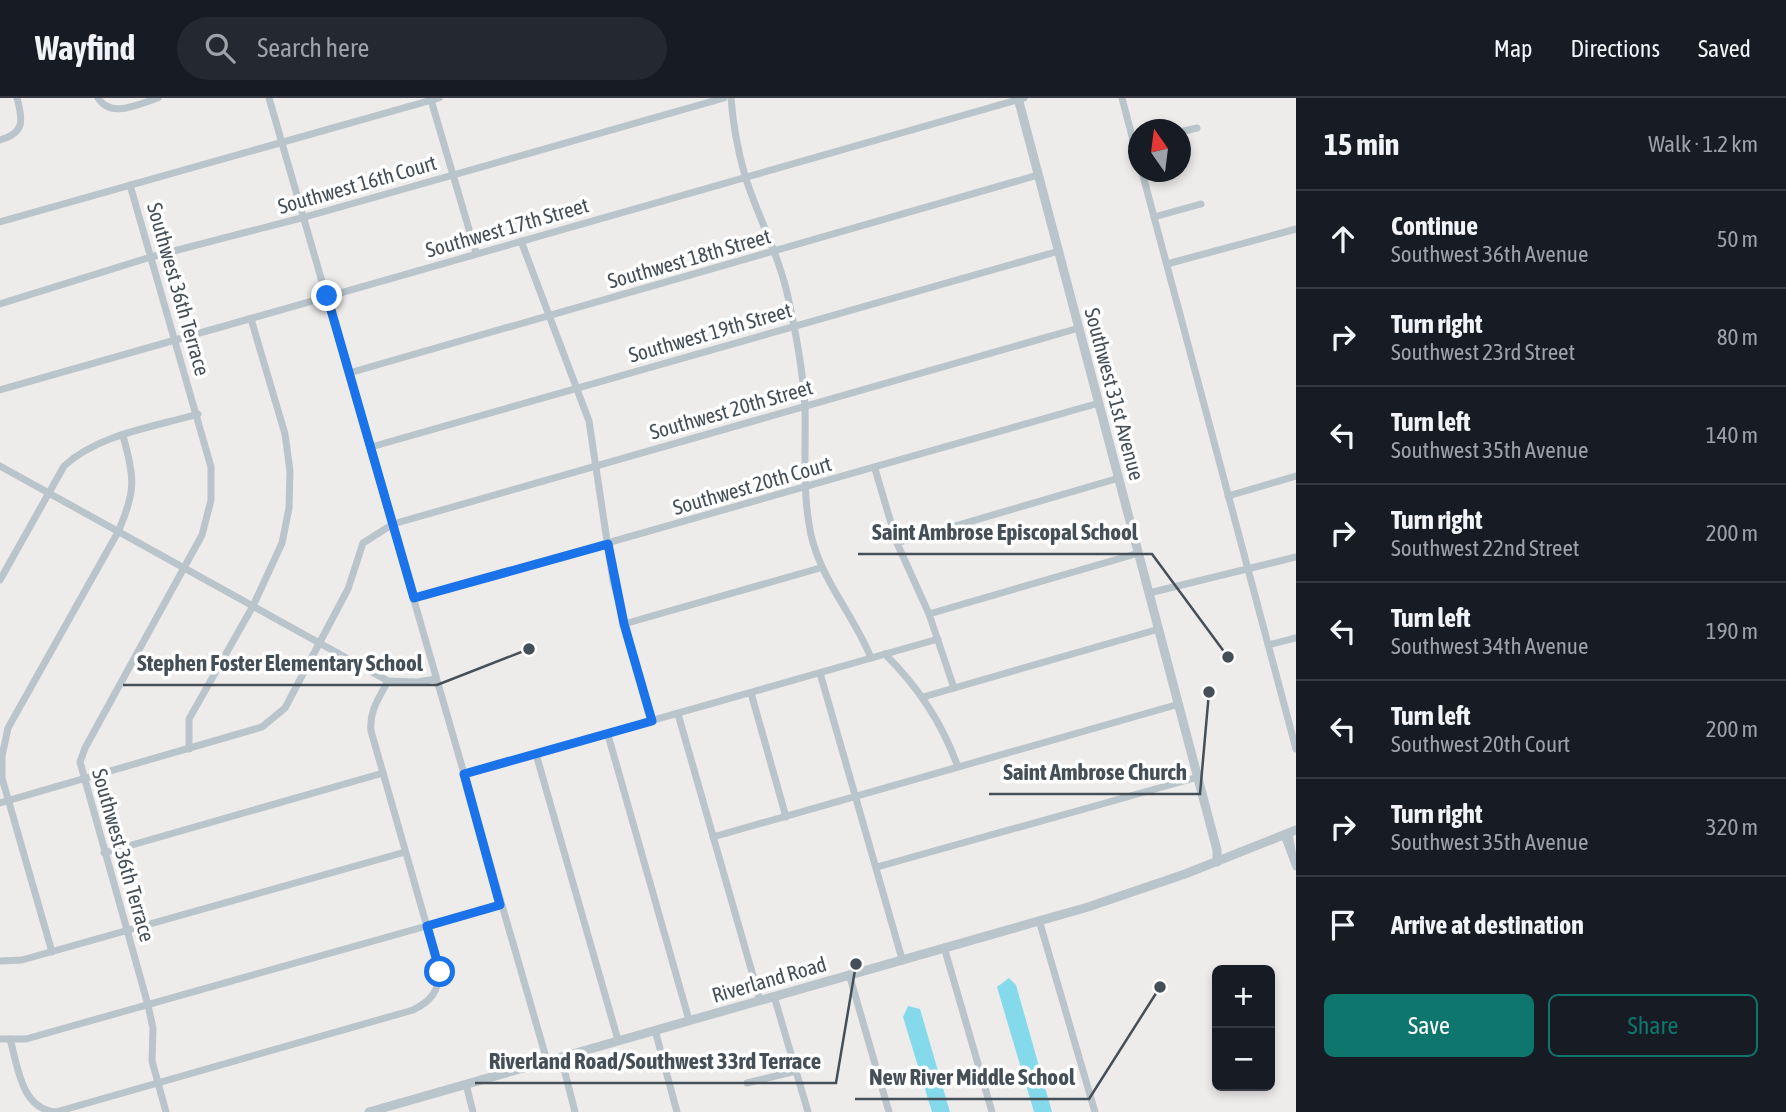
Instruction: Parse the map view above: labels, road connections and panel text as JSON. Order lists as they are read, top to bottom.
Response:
{
  "streets": {
    "street": [
      "Southwest 16th Court",
      "Southwest 17th Street",
      "Southwest 18th Street",
      "Southwest 36th Terrace",
      "Southwest 19th Street",
      "Southwest 31st Avenue",
      "Southwest 20th Street",
      "Southwest 20th Court",
      "Riverland Road"
    ]
  },
  "crossings": [
    ["Southwest 16th Court", "Southwest 36th Terrace"],
    ["Southwest 17th Street", "Southwest 36th Terrace"],
    ["Southwest 17th Street", "Southwest 31st Avenue"],
    ["Southwest 18th Street", "Southwest 31st Avenue"],
    ["Southwest 36th Terrace", "Southwest 20th Street"],
    ["Southwest 19th Street", "Southwest 31st Avenue"],
    ["Southwest 31st Avenue", "Southwest 20th Street"],
    ["Southwest 31st Avenue", "Southwest 20th Court"],
    ["Southwest 31st Avenue", "Riverland Road"]
  ],
  "places": [
    "Stephen Foster Elementary School",
    "Saint Ambrose Episcopal School",
    "Saint Ambrose Church",
    "Riverland Road/Southwest 33rd Terrace",
    "New River Middle School"
  ],
  "north": "top",
  "page": {
    "header": "Wayfind",
    "search": "Search here",
    "nav": ["Map", "Directions", "Saved"],
    "heading": ["15 min", "Walk · 1.2 km"],
    "list": [
      ["Continue", "Southwest 36th Avenue", "50 m"],
      ["Turn right", "Southwest 23rd Street", "80 m"],
      ["Turn left", "Southwest 35th Avenue", "140 m"],
      ["Turn right", "Southwest 22nd Street", "200 m"],
      ["Turn left", "Southwest 34th Avenue", "190 m"],
      ["Turn left", "Southwest 20th Court", "200 m"],
      ["Turn right", "Southwest 35th Avenue", "320 m"],
      "Arrive at destination"
    ],
    "map_buttons": ["+", "−"],
    "buttons": ["Save", "Share"]
  }
}
